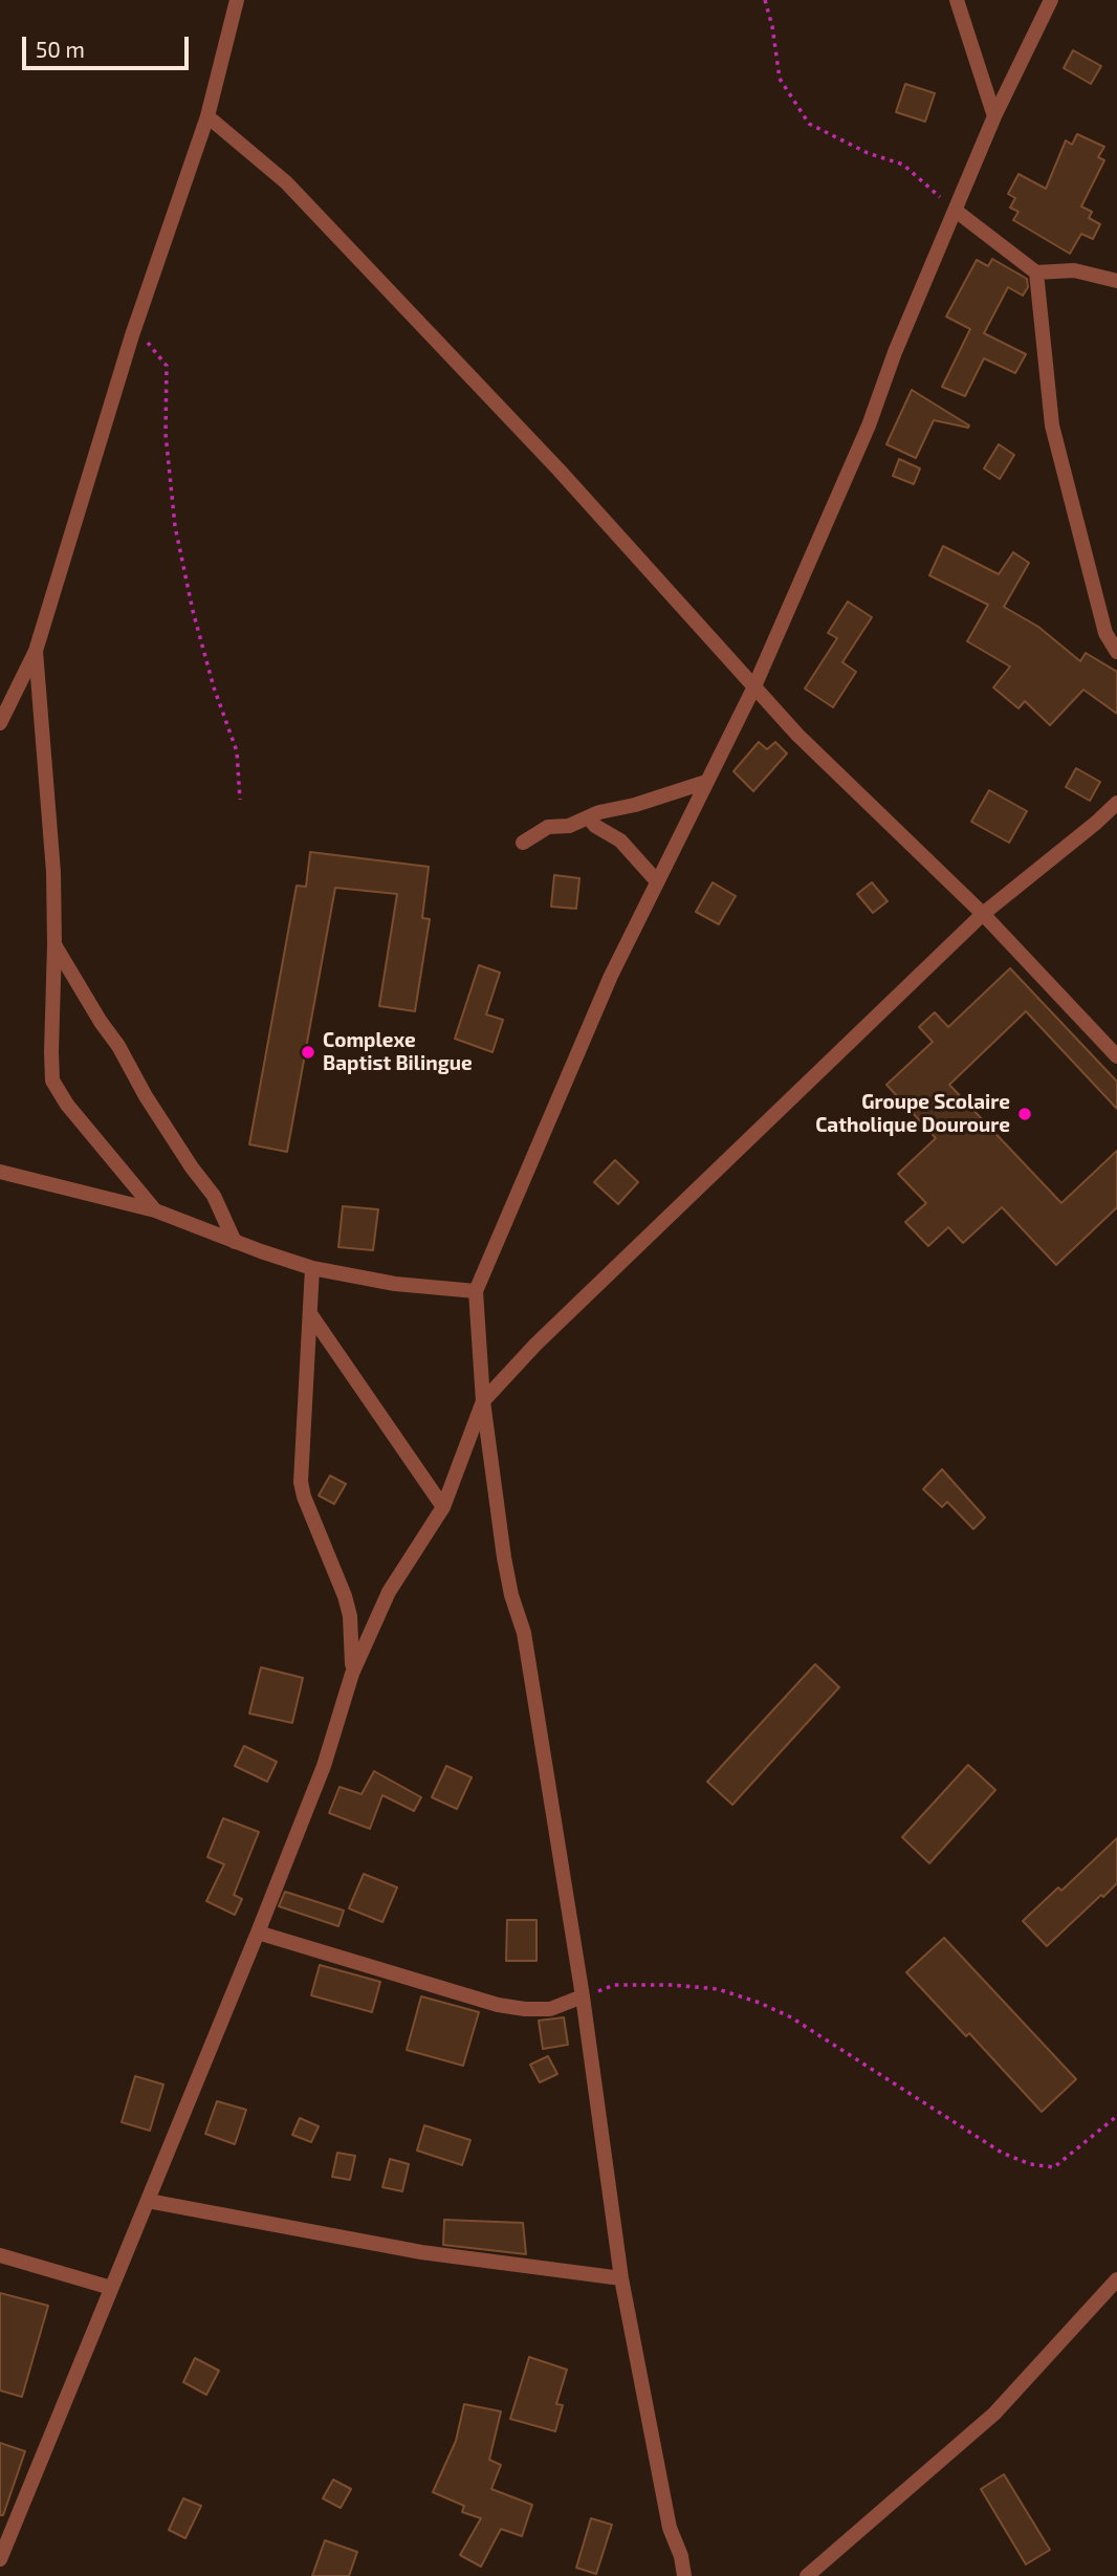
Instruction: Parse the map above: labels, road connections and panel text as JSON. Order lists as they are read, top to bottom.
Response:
{
  "places": ["Complexe Baptist Bilingue", "Groupe Scolaire Catholique Douroure"],
  "scale_bar": "50 m"
}
